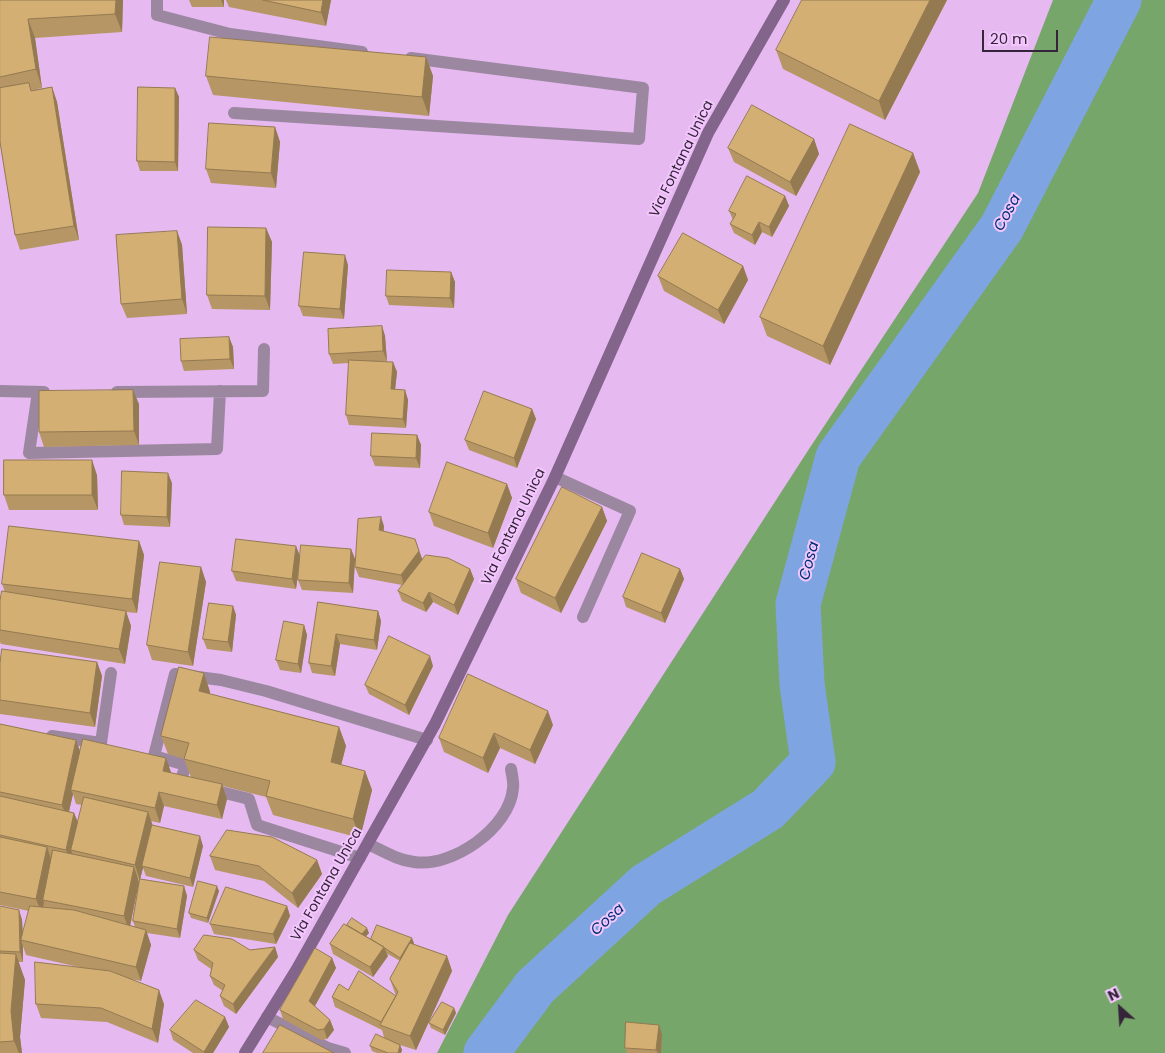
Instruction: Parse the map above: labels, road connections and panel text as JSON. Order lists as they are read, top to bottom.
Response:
{
  "streets": {
    "main road": ["Via Fontana Unica"]
  },
  "water": ["Cosa"],
  "scale_bar": "20 m",
  "north": "top left"
}
